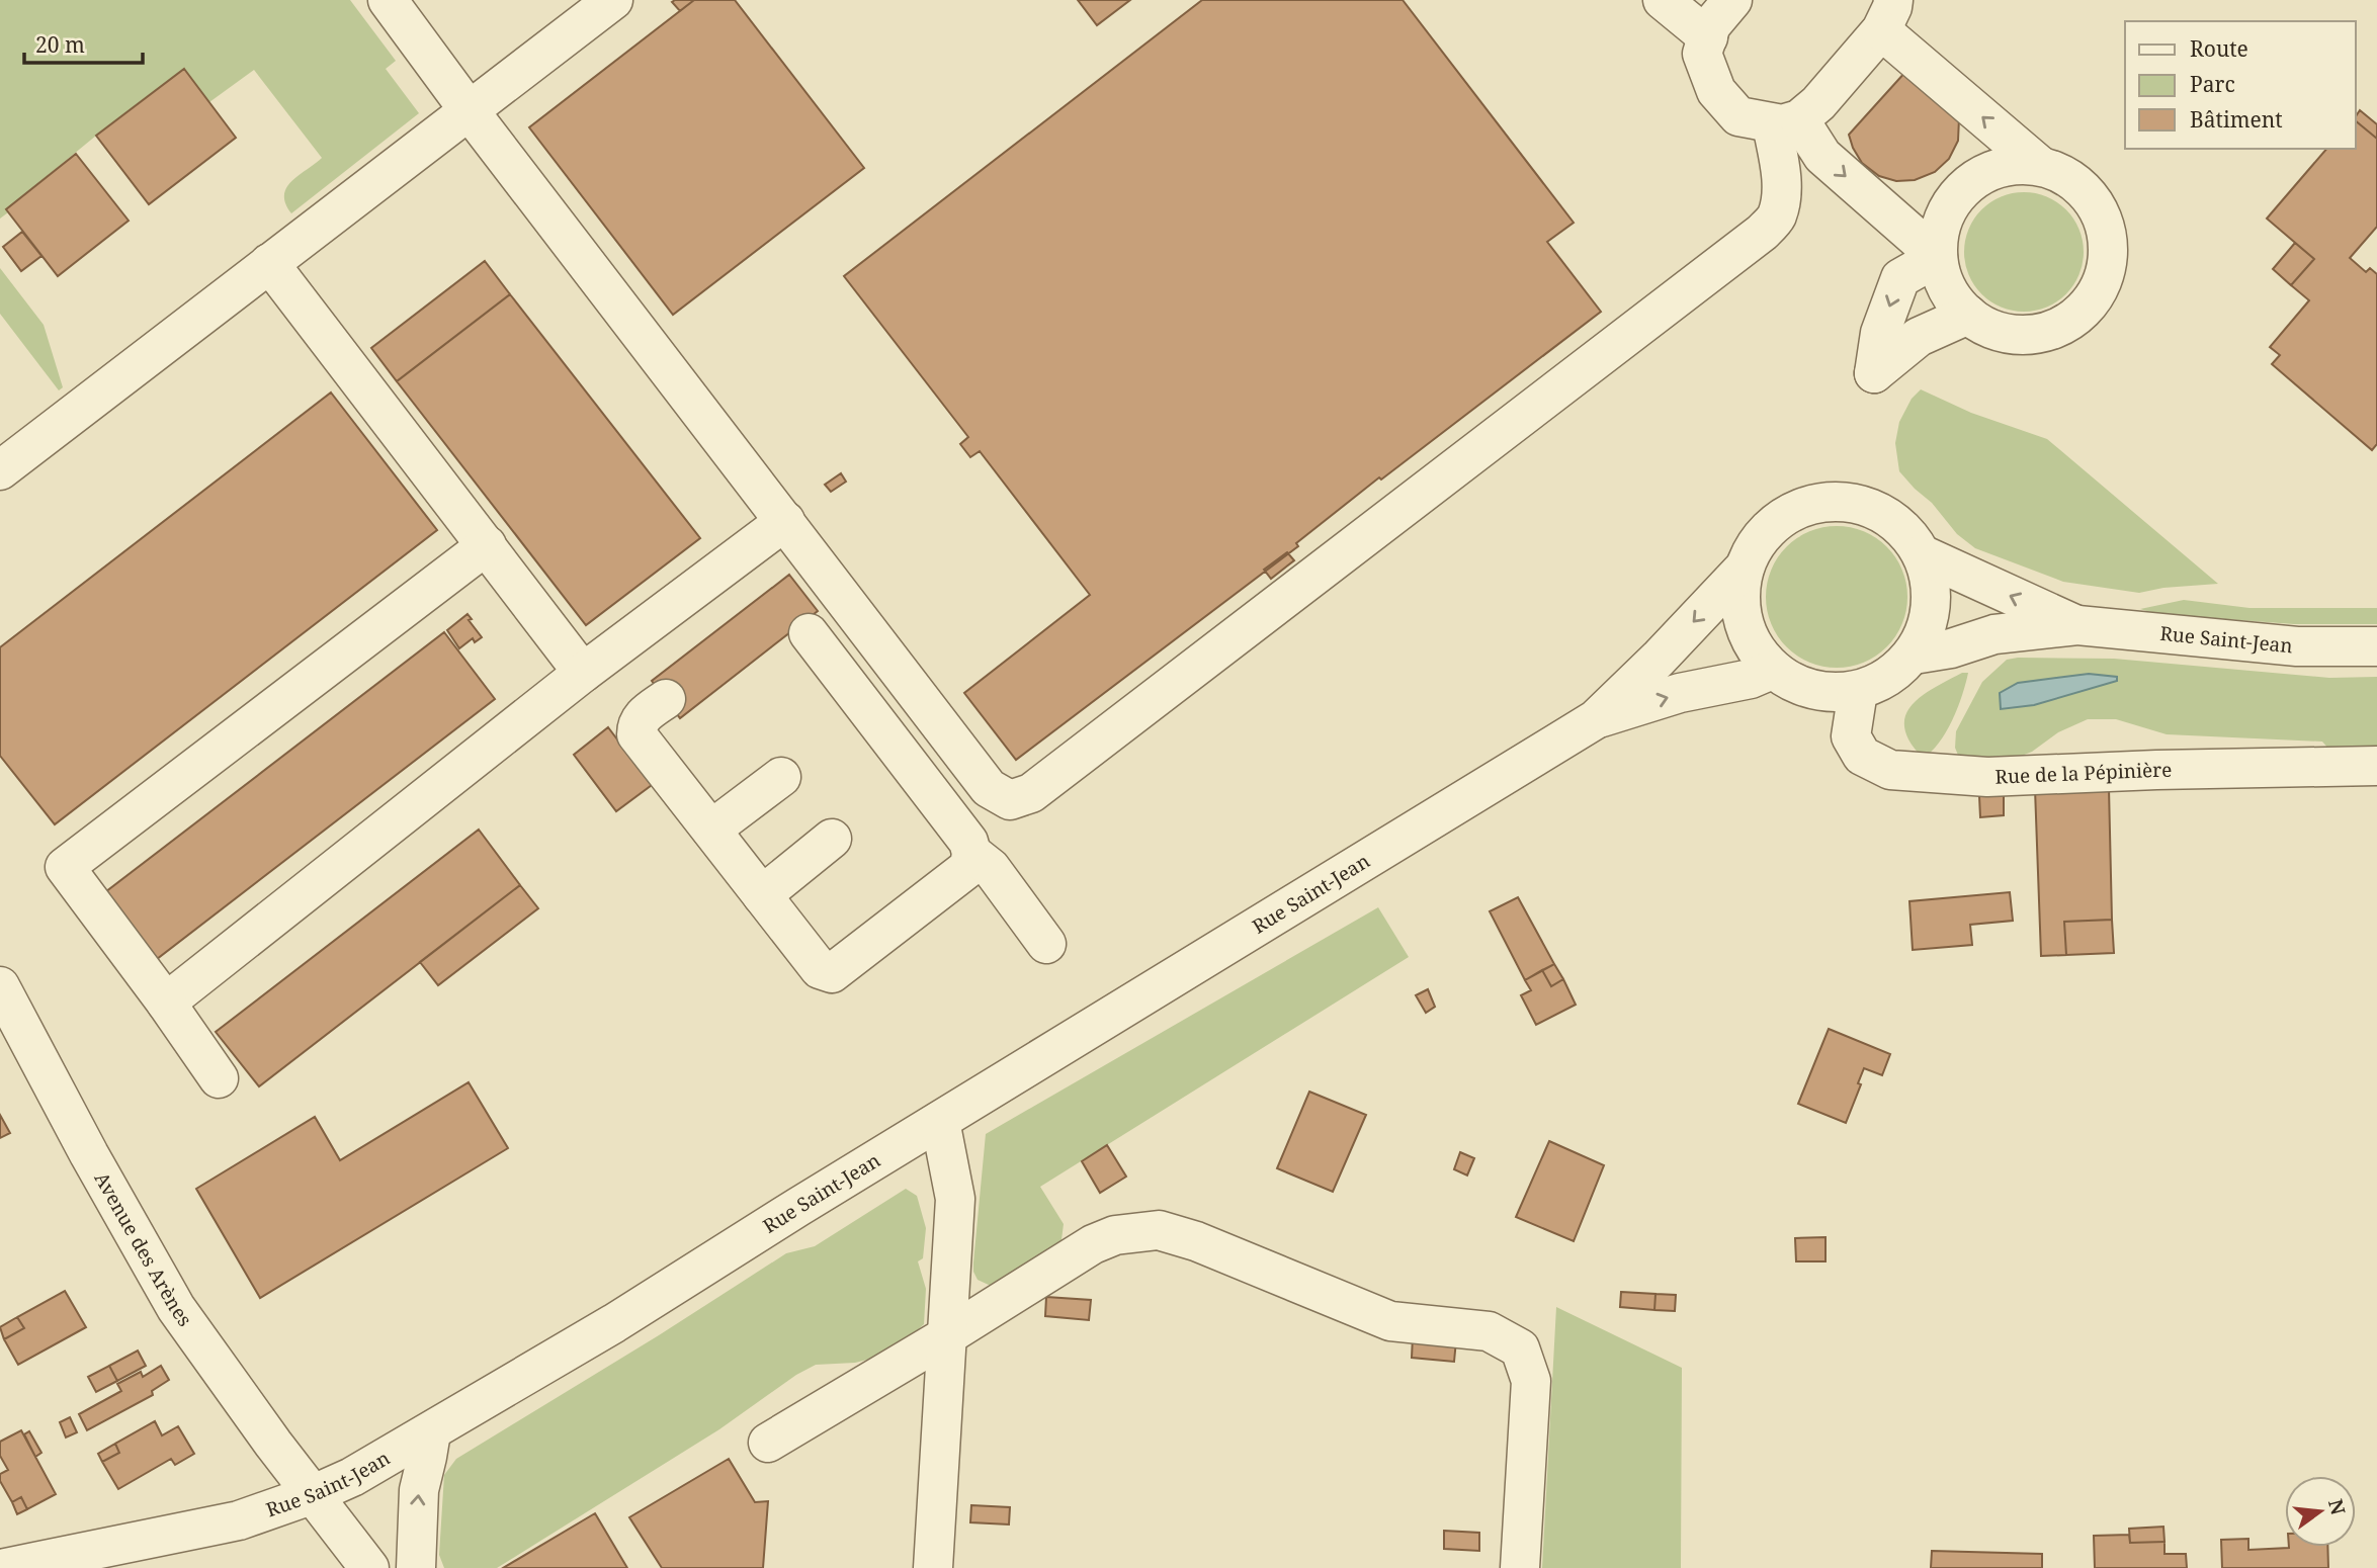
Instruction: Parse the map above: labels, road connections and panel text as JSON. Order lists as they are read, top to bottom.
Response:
{
  "streets": {
    "street": ["Rue Saint-Jean", "Rue de la Pépinière", "Avenue des Arènes"]
  },
  "crossings": [
    ["Rue Saint-Jean", "Rue de la Pépinière"],
    ["Rue Saint-Jean", "Avenue des Arènes"]
  ],
  "legend": ["Route", "Parc", "Bâtiment"],
  "scale_bar": "20 m",
  "north": "right"
}
